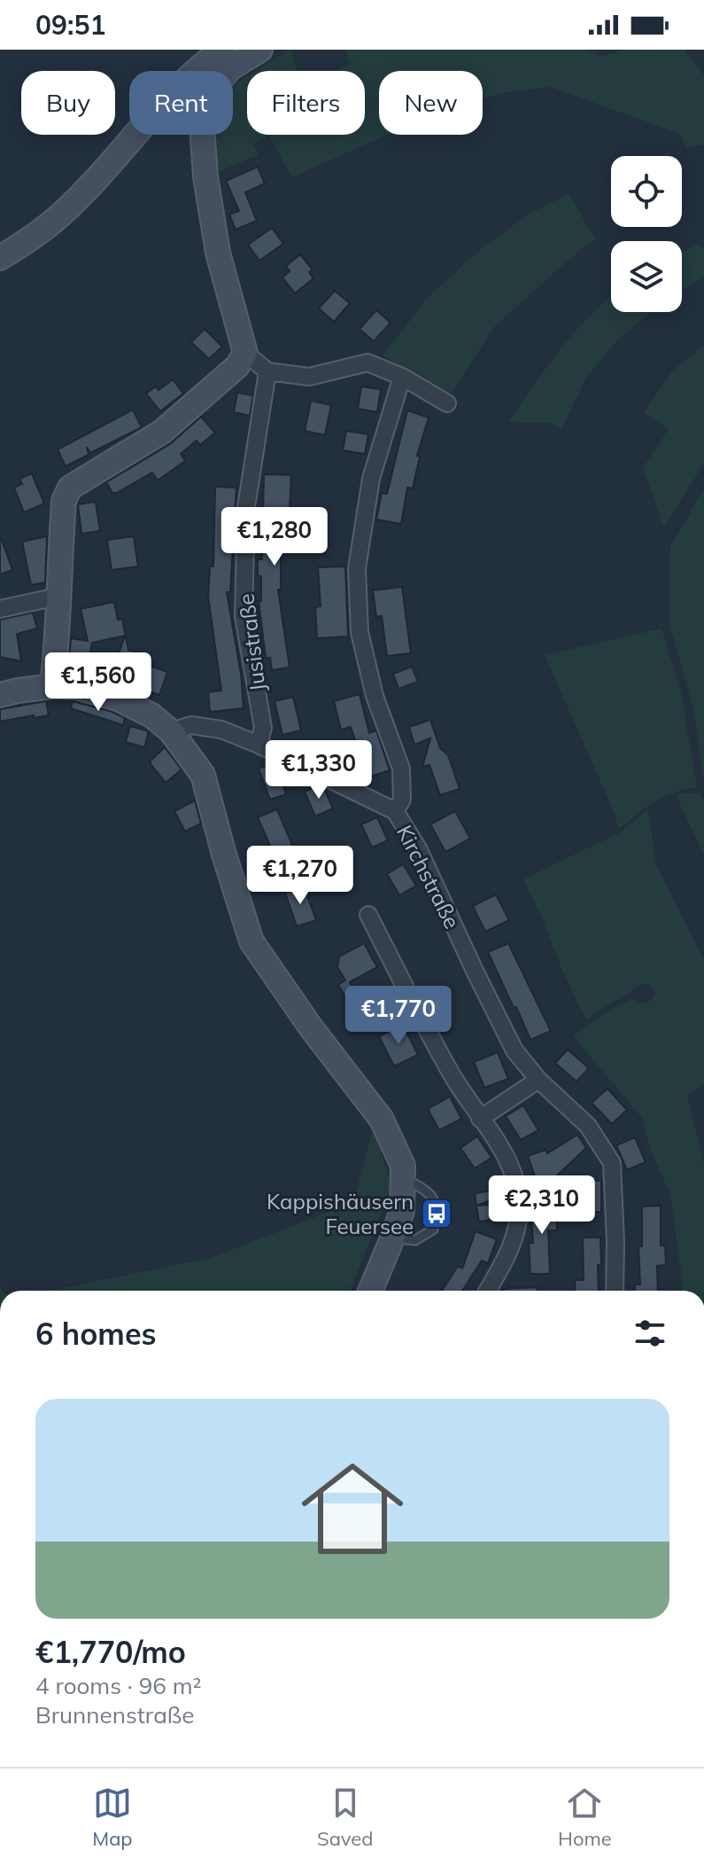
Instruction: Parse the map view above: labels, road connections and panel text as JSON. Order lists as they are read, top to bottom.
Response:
{
  "streets": {
    "street": ["Jusistraße", "Kirchstraße"]
  },
  "crossings": [
    ["Jusistraße", "Kirchstraße"]
  ],
  "places": {
    "bus stop": ["Kappishäusern Feuersee"]
  },
  "page": {
    "status": "09:51",
    "chip": [
      "Buy",
      "Rent",
      "Filters",
      "New"
    ],
    "price": [
      "€1,280",
      "€1,560",
      "€1,330",
      "€1,270",
      "€1,770",
      "€2,310"
    ],
    "heading": "6 homes",
    "list": [
      {
        "name": "€1,770/mo",
        "note": "4 rooms · 96 m² · Brunnenstraße"
      }
    ],
    "tabs": ["Map", "Saved", "Home"]
  }
}
